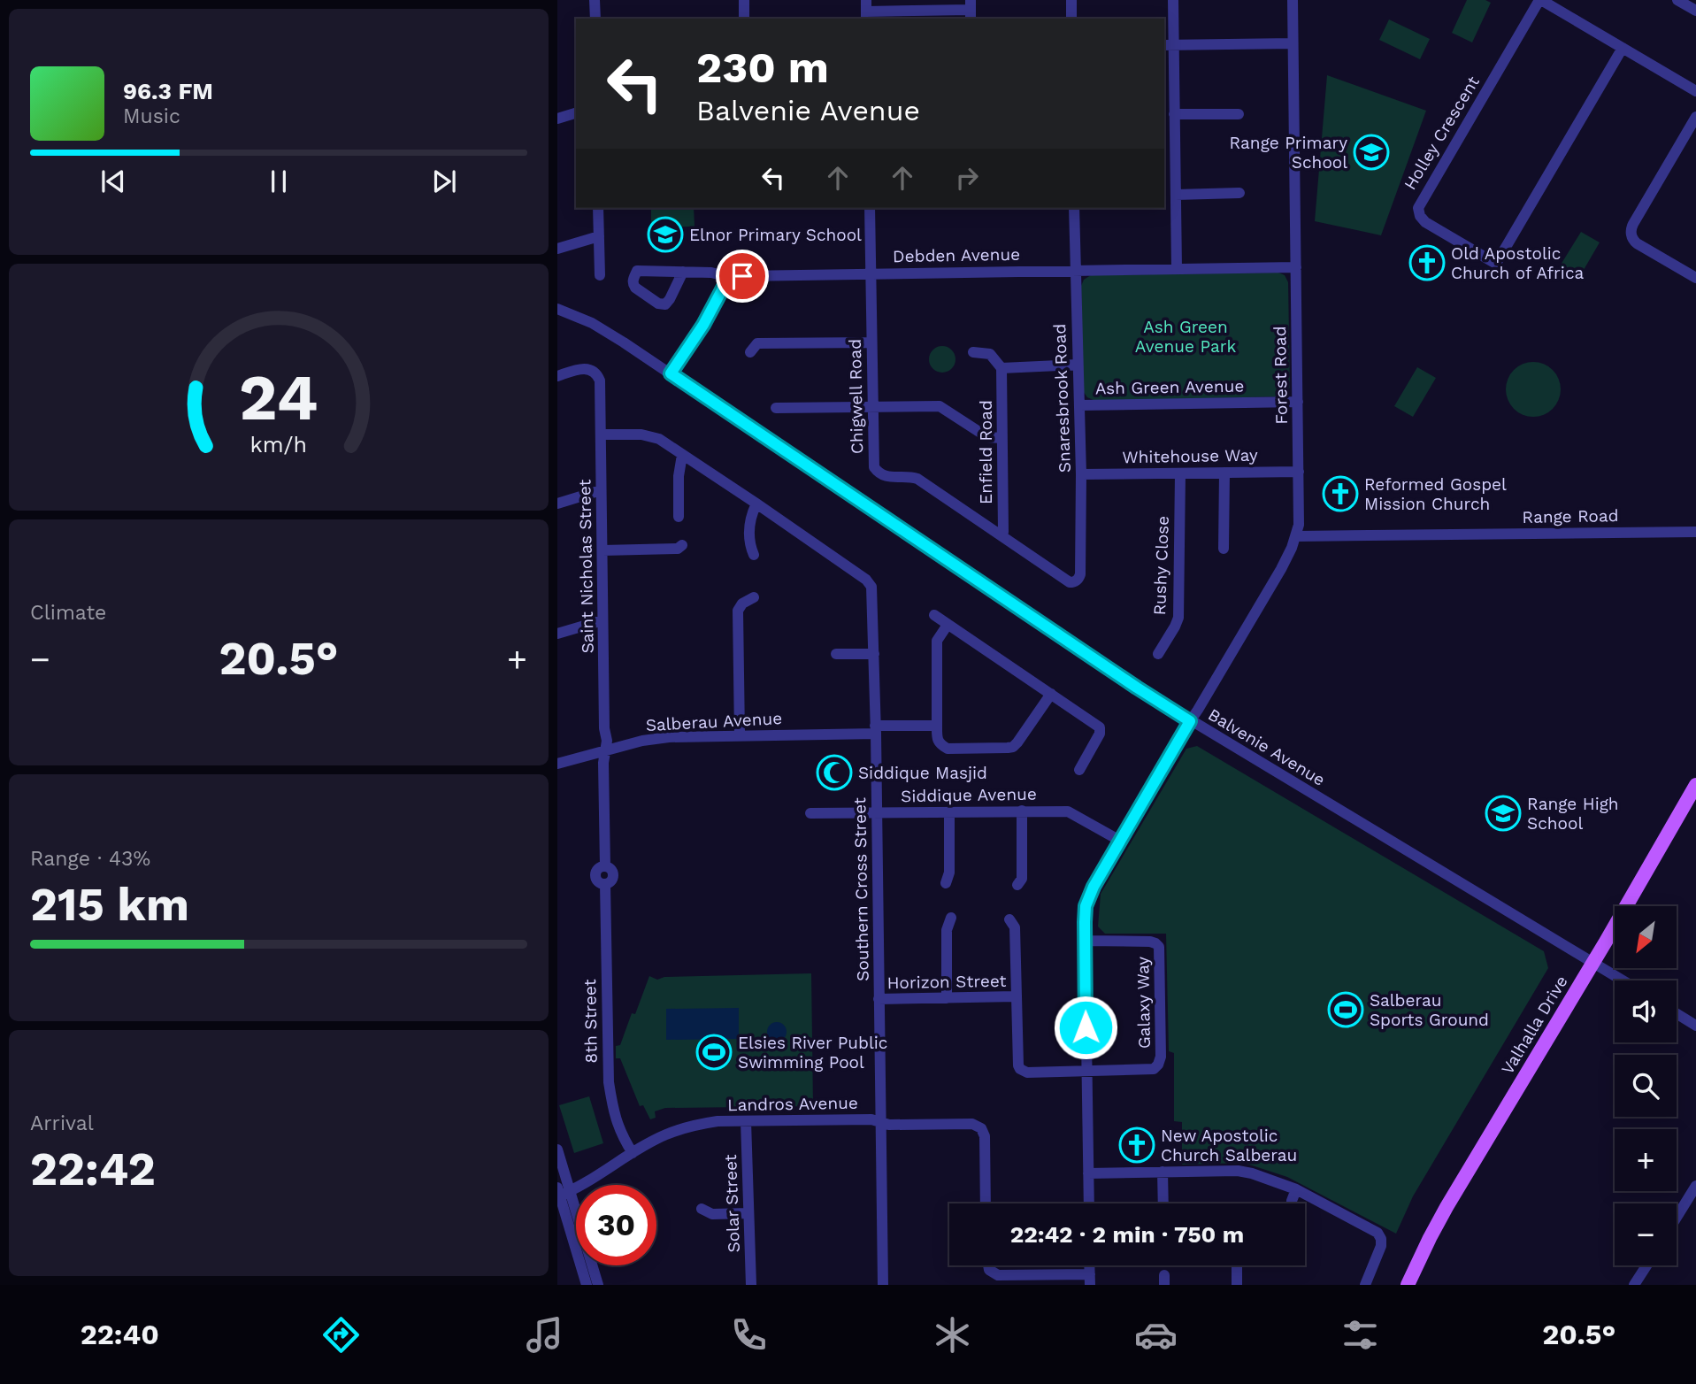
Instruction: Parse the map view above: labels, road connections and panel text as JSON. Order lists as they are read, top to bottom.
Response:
{
  "streets": {
    "main road": ["Valhalla Drive"],
    "street": [
      "Holley Crescent",
      "Debden Avenue",
      "Forest Road",
      "Ash Green Avenue",
      "Chigwell Road",
      "Snaresbrook Road",
      "Enfield Road",
      "Whitehouse Way",
      "Range Road",
      "Rushy Close",
      "Saint Nicholas Street",
      "Salberau Avenue",
      "Balvenie Avenue",
      "Siddique Avenue",
      "Southern Cross Street",
      "Horizon Street",
      "Galaxy Way",
      "8th Street",
      "Landros Avenue",
      "Solar Street"
    ]
  },
  "crossings": [
    ["Debden Avenue", "Forest Road"],
    ["Debden Avenue", "Chigwell Road"],
    ["Debden Avenue", "Snaresbrook Road"],
    ["Forest Road", "Ash Green Avenue"],
    ["Forest Road", "Whitehouse Way"],
    ["Forest Road", "Range Road"],
    ["Forest Road", "Balvenie Avenue"],
    ["Forest Road", "Siddique Avenue"],
    ["Forest Road", "Galaxy Way"],
    ["Ash Green Avenue", "Snaresbrook Road"],
    ["Chigwell Road", "Snaresbrook Road"],
    ["Chigwell Road", "Enfield Road"],
    ["Snaresbrook Road", "Whitehouse Way"],
    ["Whitehouse Way", "Rushy Close"],
    ["Saint Nicholas Street", "Salberau Avenue"],
    ["Saint Nicholas Street", "Southern Cross Street"],
    ["Saint Nicholas Street", "8th Street"],
    ["Salberau Avenue", "Southern Cross Street"],
    ["Salberau Avenue", "8th Street"],
    ["Balvenie Avenue", "Valhalla Drive"],
    ["Siddique Avenue", "Southern Cross Street"],
    ["Southern Cross Street", "Horizon Street"],
    ["Southern Cross Street", "Landros Avenue"],
    ["Horizon Street", "Galaxy Way"],
    ["8th Street", "Landros Avenue"],
    ["Landros Avenue", "Solar Street"]
  ],
  "parks": ["Ash Green Avenue Park"],
  "places": {
    "school or university": ["Range Primary School", "Elnor Primary School", "Range High School"],
    "church": ["Old Apostolic Church of Africa", "Reformed Gospel Mission Church", "New Apostolic Church Salberau"],
    "mosque": ["Siddique Masjid"],
    "sports": ["Salberau Sports Ground", "Elsies River Public Swimming Pool"]
  },
  "north": "bottom left",
  "page": {
    "turn": ["230 m", "Balvenie Avenue"],
    "song": ["96.3 FM", "Music"],
    "tile": [
      "Climate",
      ["Range · 43%", "215 km"],
      ["Arrival", "22:42"]
    ],
    "heat": ["−", "20.5°", "+"],
    "map_buttons": ["+", "−"],
    "limit": "30",
    "trip": "22:42 · 2 min · 750 m",
    "tabs": ["22:40", "20.5°"],
    "gauge": ["24", "km/h"]
  }
}
